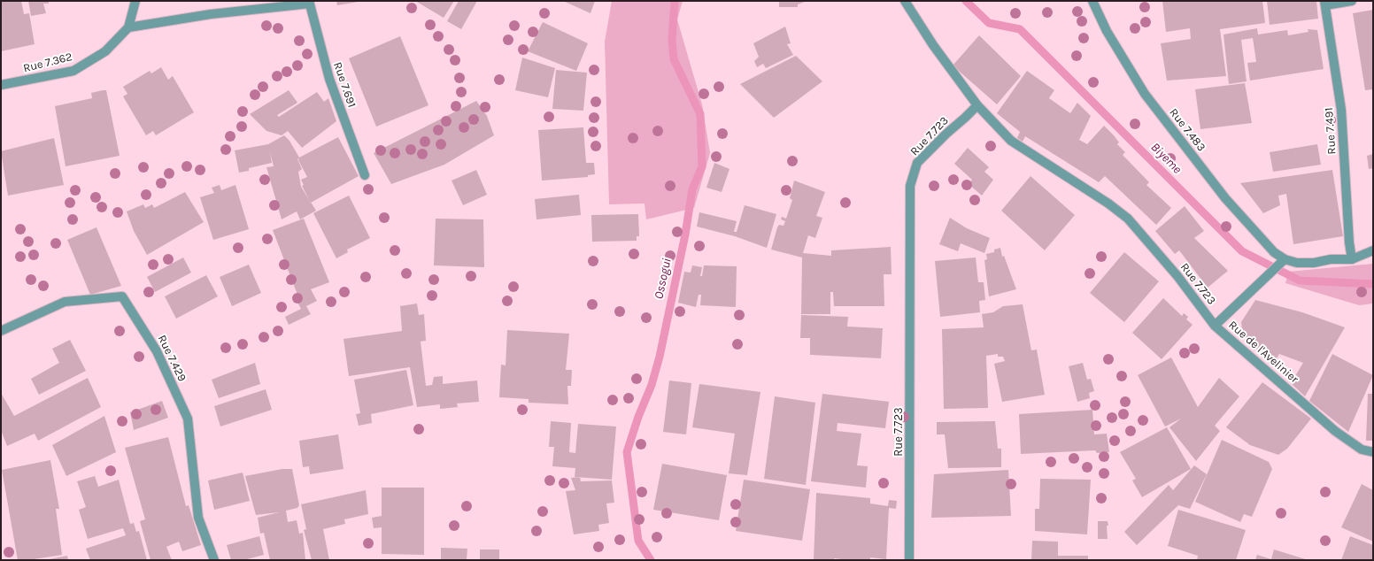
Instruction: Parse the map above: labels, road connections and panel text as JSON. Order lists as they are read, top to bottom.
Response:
{
  "streets": {
    "street": [
      "Rue 7.362",
      "Rue 7.691",
      "Rue 7.483",
      "Rue 7.491",
      "Rue 7.723",
      "Rue de l'Avelinier",
      "Rue 7.429"
    ]
  },
  "crossings": [
    ["Rue 7.483", "Rue de l'Avelinier"],
    ["Rue 7.723", "Rue de l'Avelinier"]
  ],
  "water": ["Biyeme", "Ossogui"]
}
